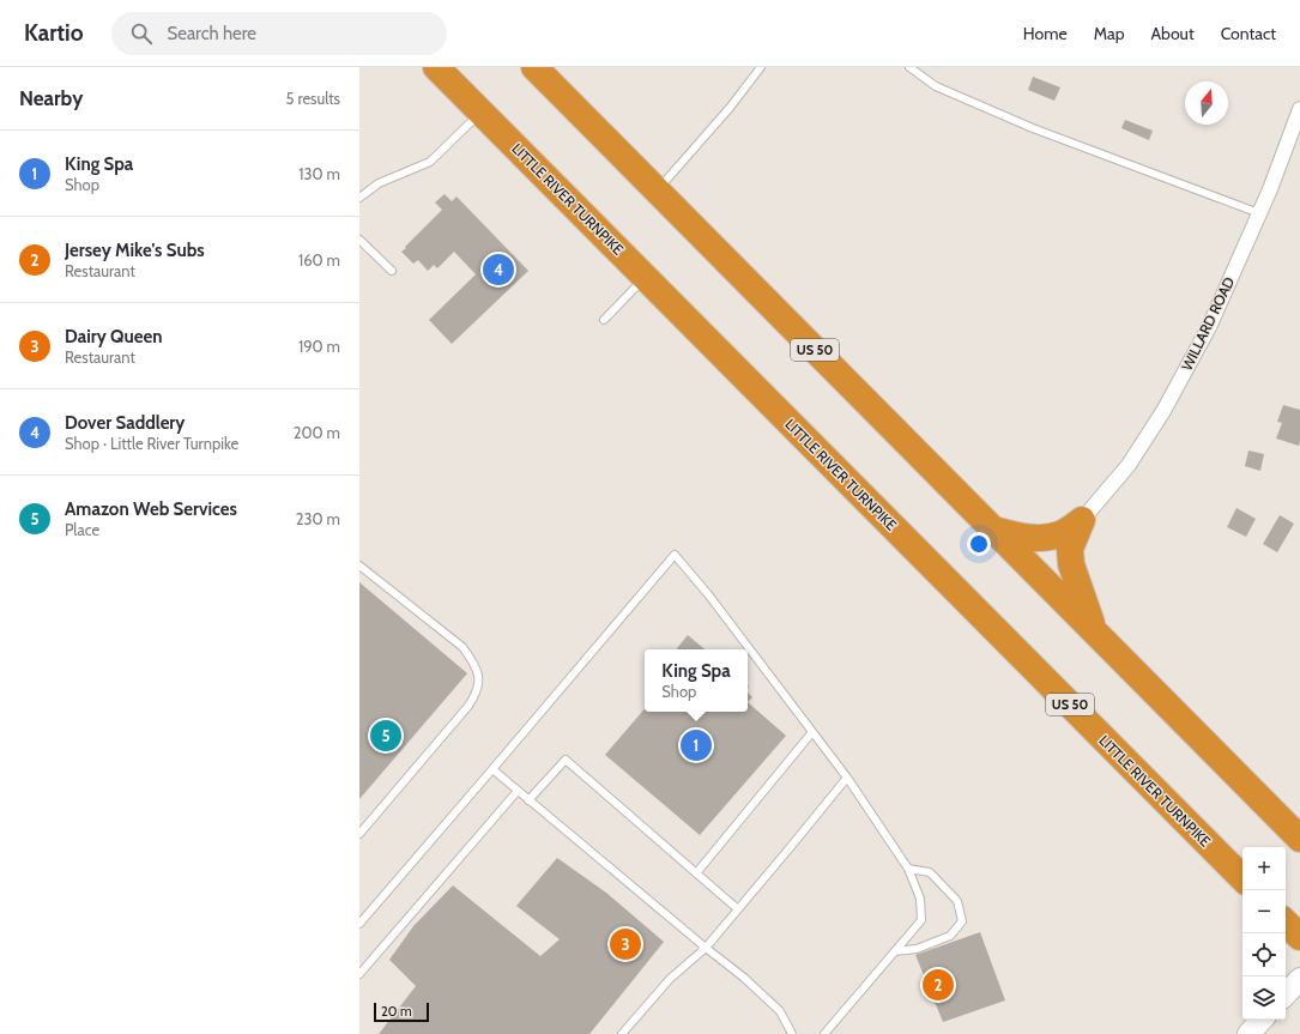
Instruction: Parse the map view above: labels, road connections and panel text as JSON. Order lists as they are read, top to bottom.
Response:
{
  "streets": {
    "highway": ["LITTLE RIVER TURNPIKE", "US 50"],
    "street": ["WILLARD ROAD"]
  },
  "scale_bar": "20 m",
  "north": "top",
  "page": {
    "header": "Kartio",
    "search": "Search here",
    "nav": [
      "Home",
      "Map",
      "About",
      "Contact"
    ],
    "heading": ["Nearby", "5 results"],
    "list": [
      {
        "mark": "1",
        "name": "King Spa",
        "note": "Shop",
        "value": "130 m"
      },
      {
        "mark": "2",
        "name": "Jersey Mike's Subs",
        "note": "Restaurant",
        "value": "160 m"
      },
      {
        "mark": "3",
        "name": "Dairy Queen",
        "note": "Restaurant",
        "value": "190 m"
      },
      {
        "mark": "4",
        "name": "Dover Saddlery",
        "note": "Shop · Little River Turnpike",
        "value": "200 m"
      },
      {
        "mark": "5",
        "name": "Amazon Web Services",
        "note": "Place",
        "value": "230 m"
      }
    ],
    "pins": [
      "4",
      "5",
      "1",
      "3",
      "2"
    ],
    "popup": ["King Spa", "Shop"],
    "map_buttons": ["+", "−"],
    "scale": "20 m"
  }
}
